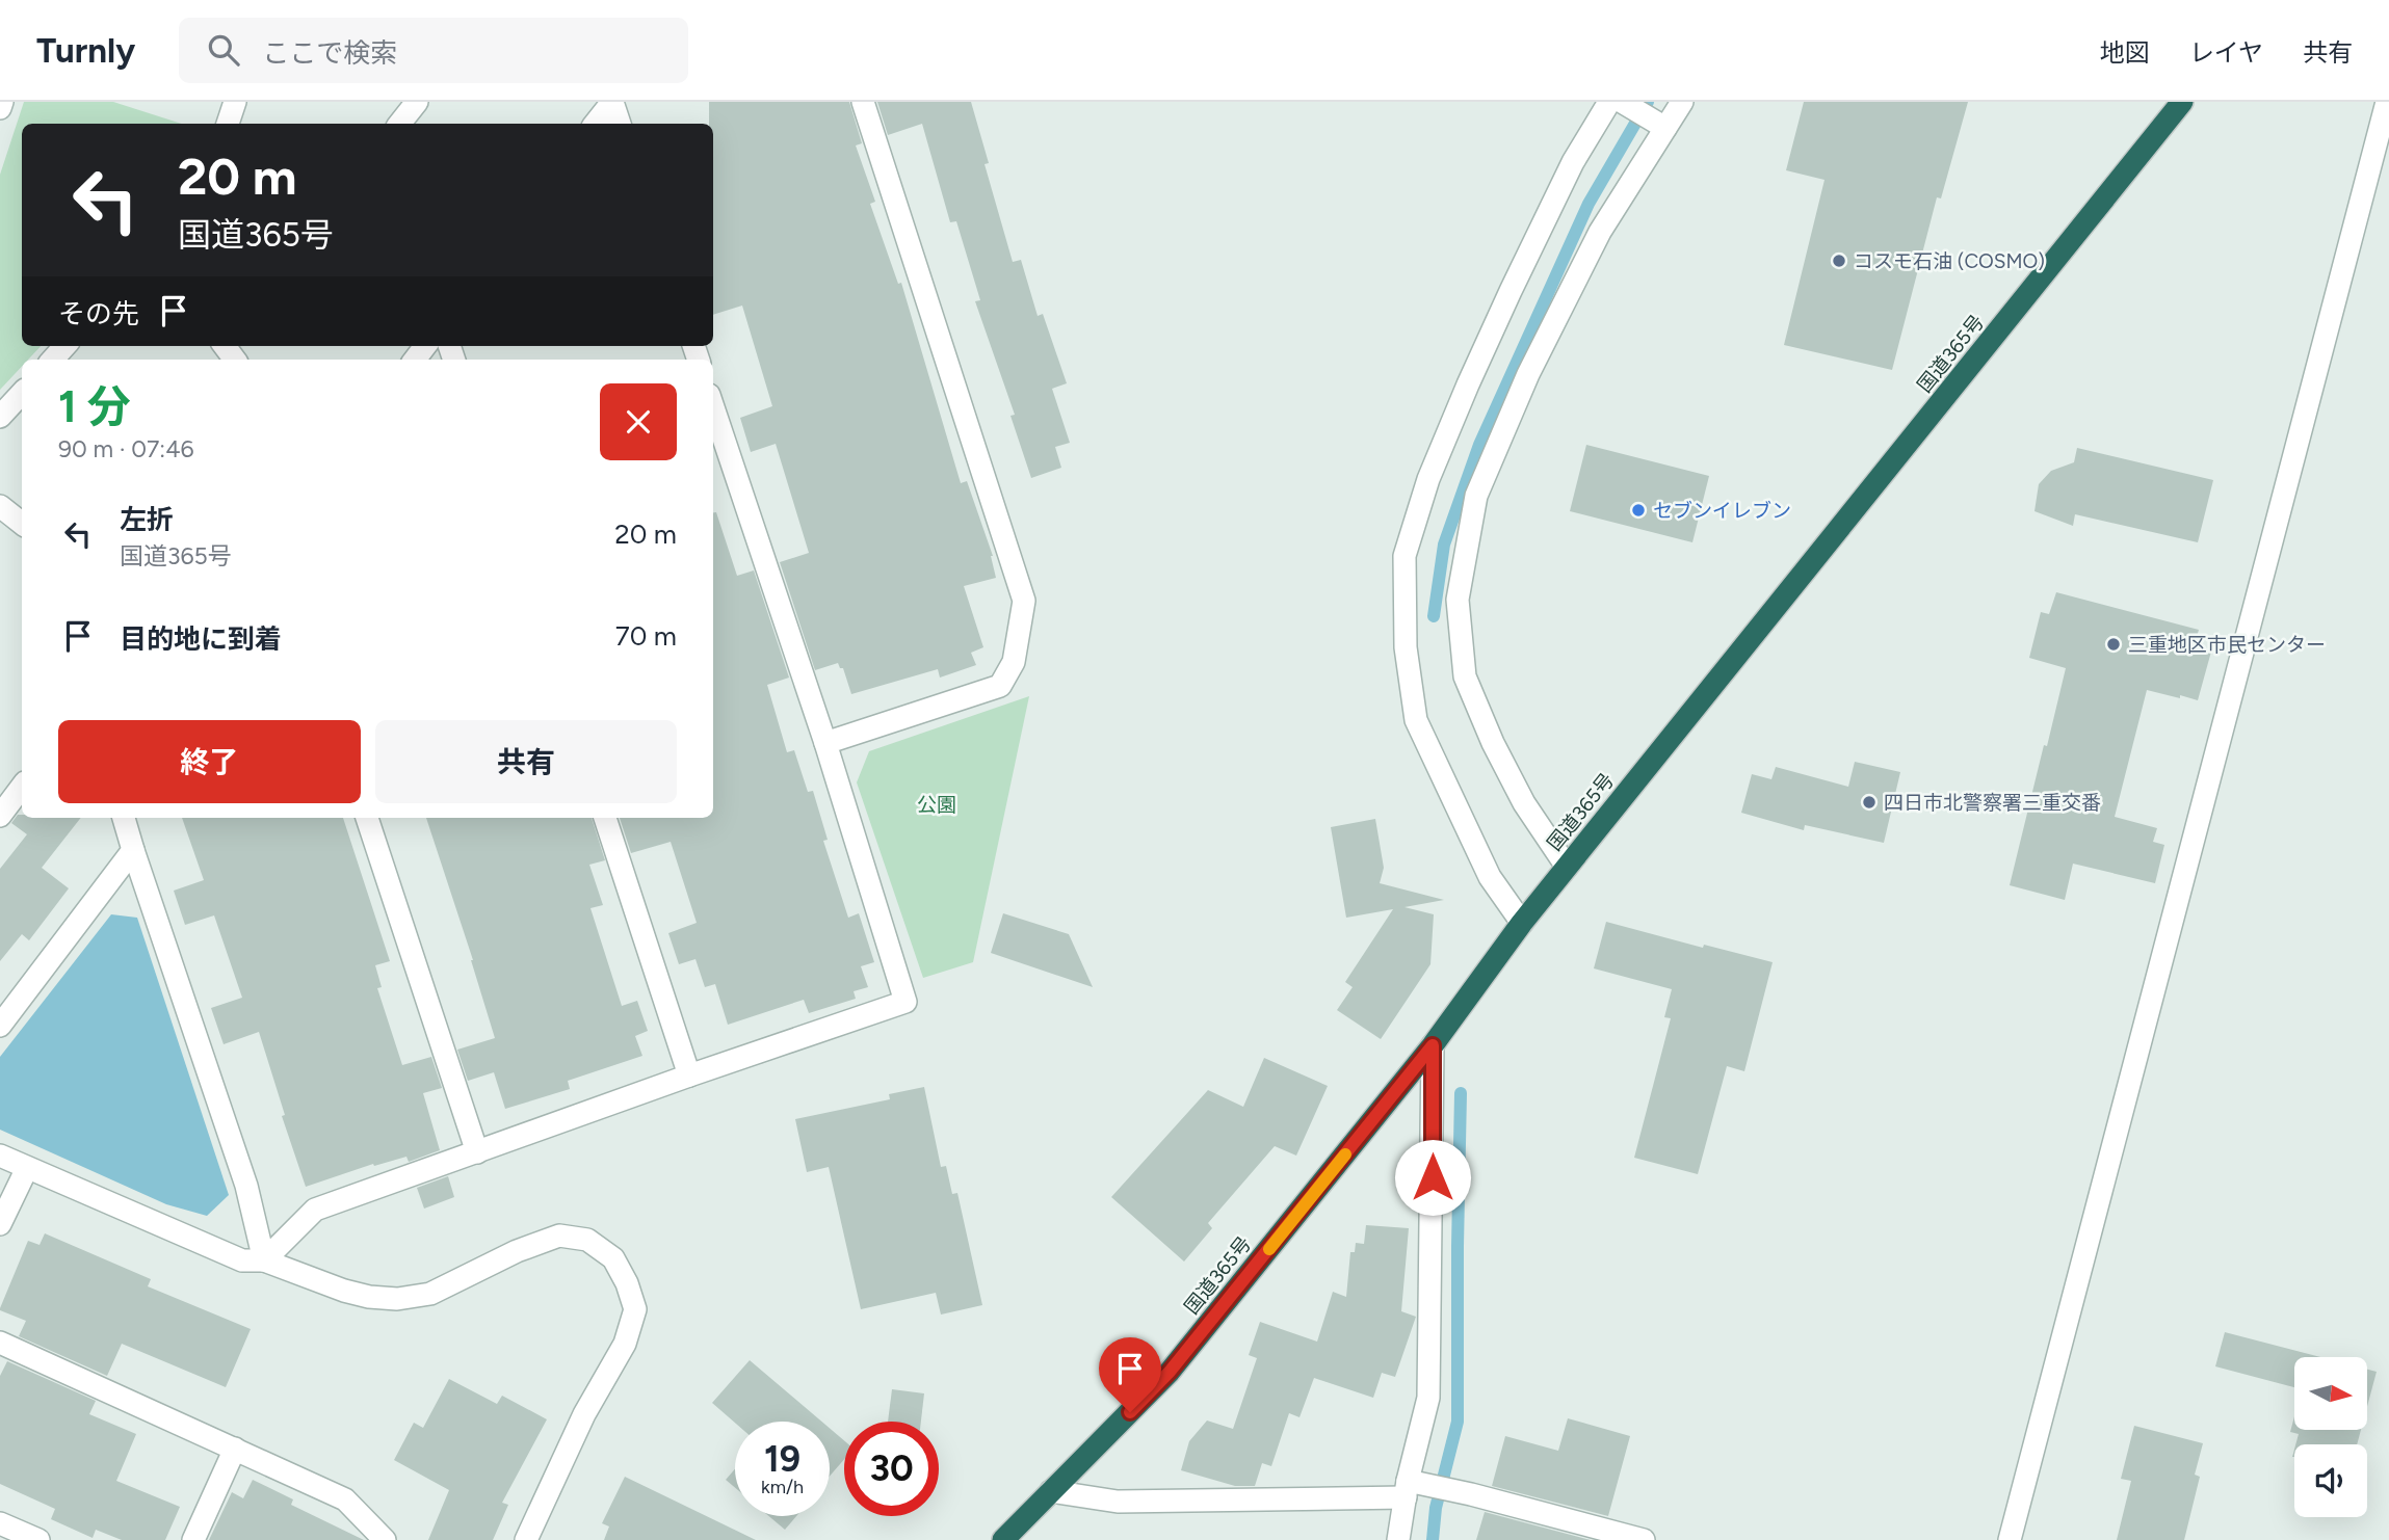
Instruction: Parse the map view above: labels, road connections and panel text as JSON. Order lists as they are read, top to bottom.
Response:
{
  "streets": {
    "highway": ["国道365号"]
  },
  "parks": ["公園"],
  "places": [
    "コスモ石油 (COSMO)",
    "セブンイレブン",
    "三重地区市民センター",
    "四日市北警察署三重交番"
  ],
  "north": "right",
  "page": {
    "header": "Turnly",
    "search": "ここで検索",
    "nav": ["地図", "レイヤ", "共有"],
    "turn": ["20 m", "国道365号"],
    "then": "その先",
    "heading": ["1 分", "90 m · 07:46"],
    "list": [
      {
        "name": "左折",
        "note": "国道365号",
        "value": "20 m"
      },
      {
        "name": "目的地に到着",
        "value": "70 m"
      }
    ],
    "buttons": ["終了", "共有"],
    "speed": "19 km/h",
    "limit": "30"
  }
}
